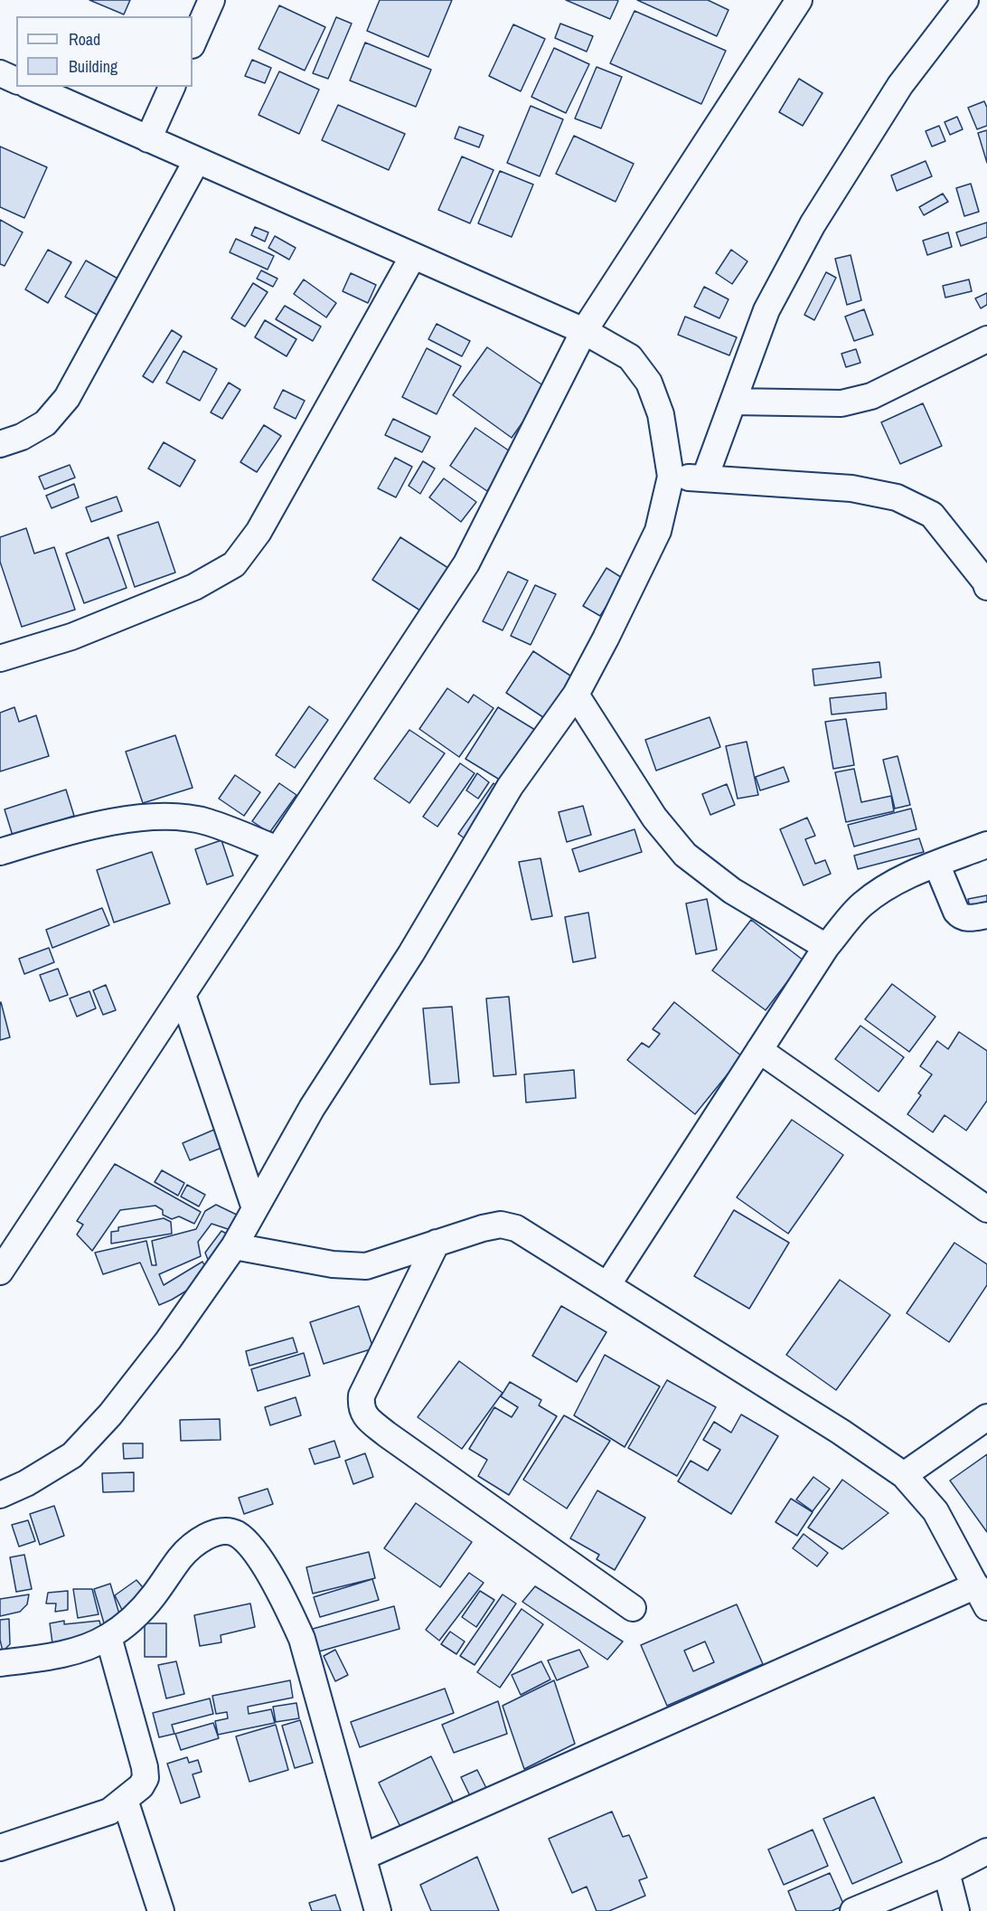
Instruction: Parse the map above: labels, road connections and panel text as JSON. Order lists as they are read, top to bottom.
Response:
{
  "legend": ["Road", "Building"]
}
